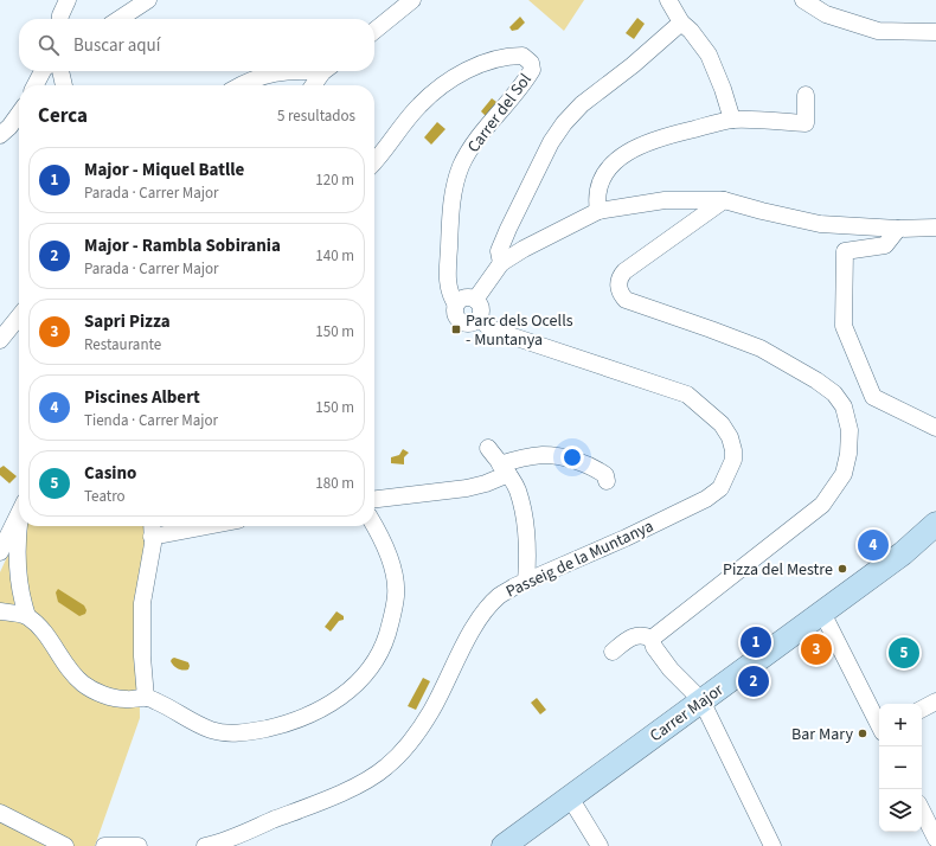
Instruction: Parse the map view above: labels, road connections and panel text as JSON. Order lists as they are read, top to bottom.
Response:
{
  "streets": {
    "street": ["Carrer del Sol", "Passeig de la Muntanya", "Carrer Major"]
  },
  "crossings": [
    ["Carrer del Sol", "Passeig de la Muntanya"]
  ],
  "places": {
    "transit": ["Parc dels Ocells - Muntanya"],
    "other": ["Pizza del Mestre", "Bar Mary"]
  },
  "page": {
    "search": "Buscar aquí",
    "heading": ["Cerca", "5 resultados"],
    "list": [
      {
        "mark": "1",
        "name": "Major - Miquel Batlle",
        "note": "Parada · Carrer Major",
        "value": "120 m"
      },
      {
        "mark": "2",
        "name": "Major - Rambla Sobirania",
        "note": "Parada · Carrer Major",
        "value": "140 m"
      },
      {
        "mark": "3",
        "name": "Sapri Pizza",
        "note": "Restaurante",
        "value": "150 m"
      },
      {
        "mark": "4",
        "name": "Piscines Albert",
        "note": "Tienda · Carrer Major",
        "value": "150 m"
      },
      {
        "mark": "5",
        "name": "Casino",
        "note": "Teatro",
        "value": "180 m"
      }
    ],
    "pins": [
      "4",
      "1",
      "3",
      "5",
      "2"
    ],
    "map_buttons": ["+", "−"]
  }
}
